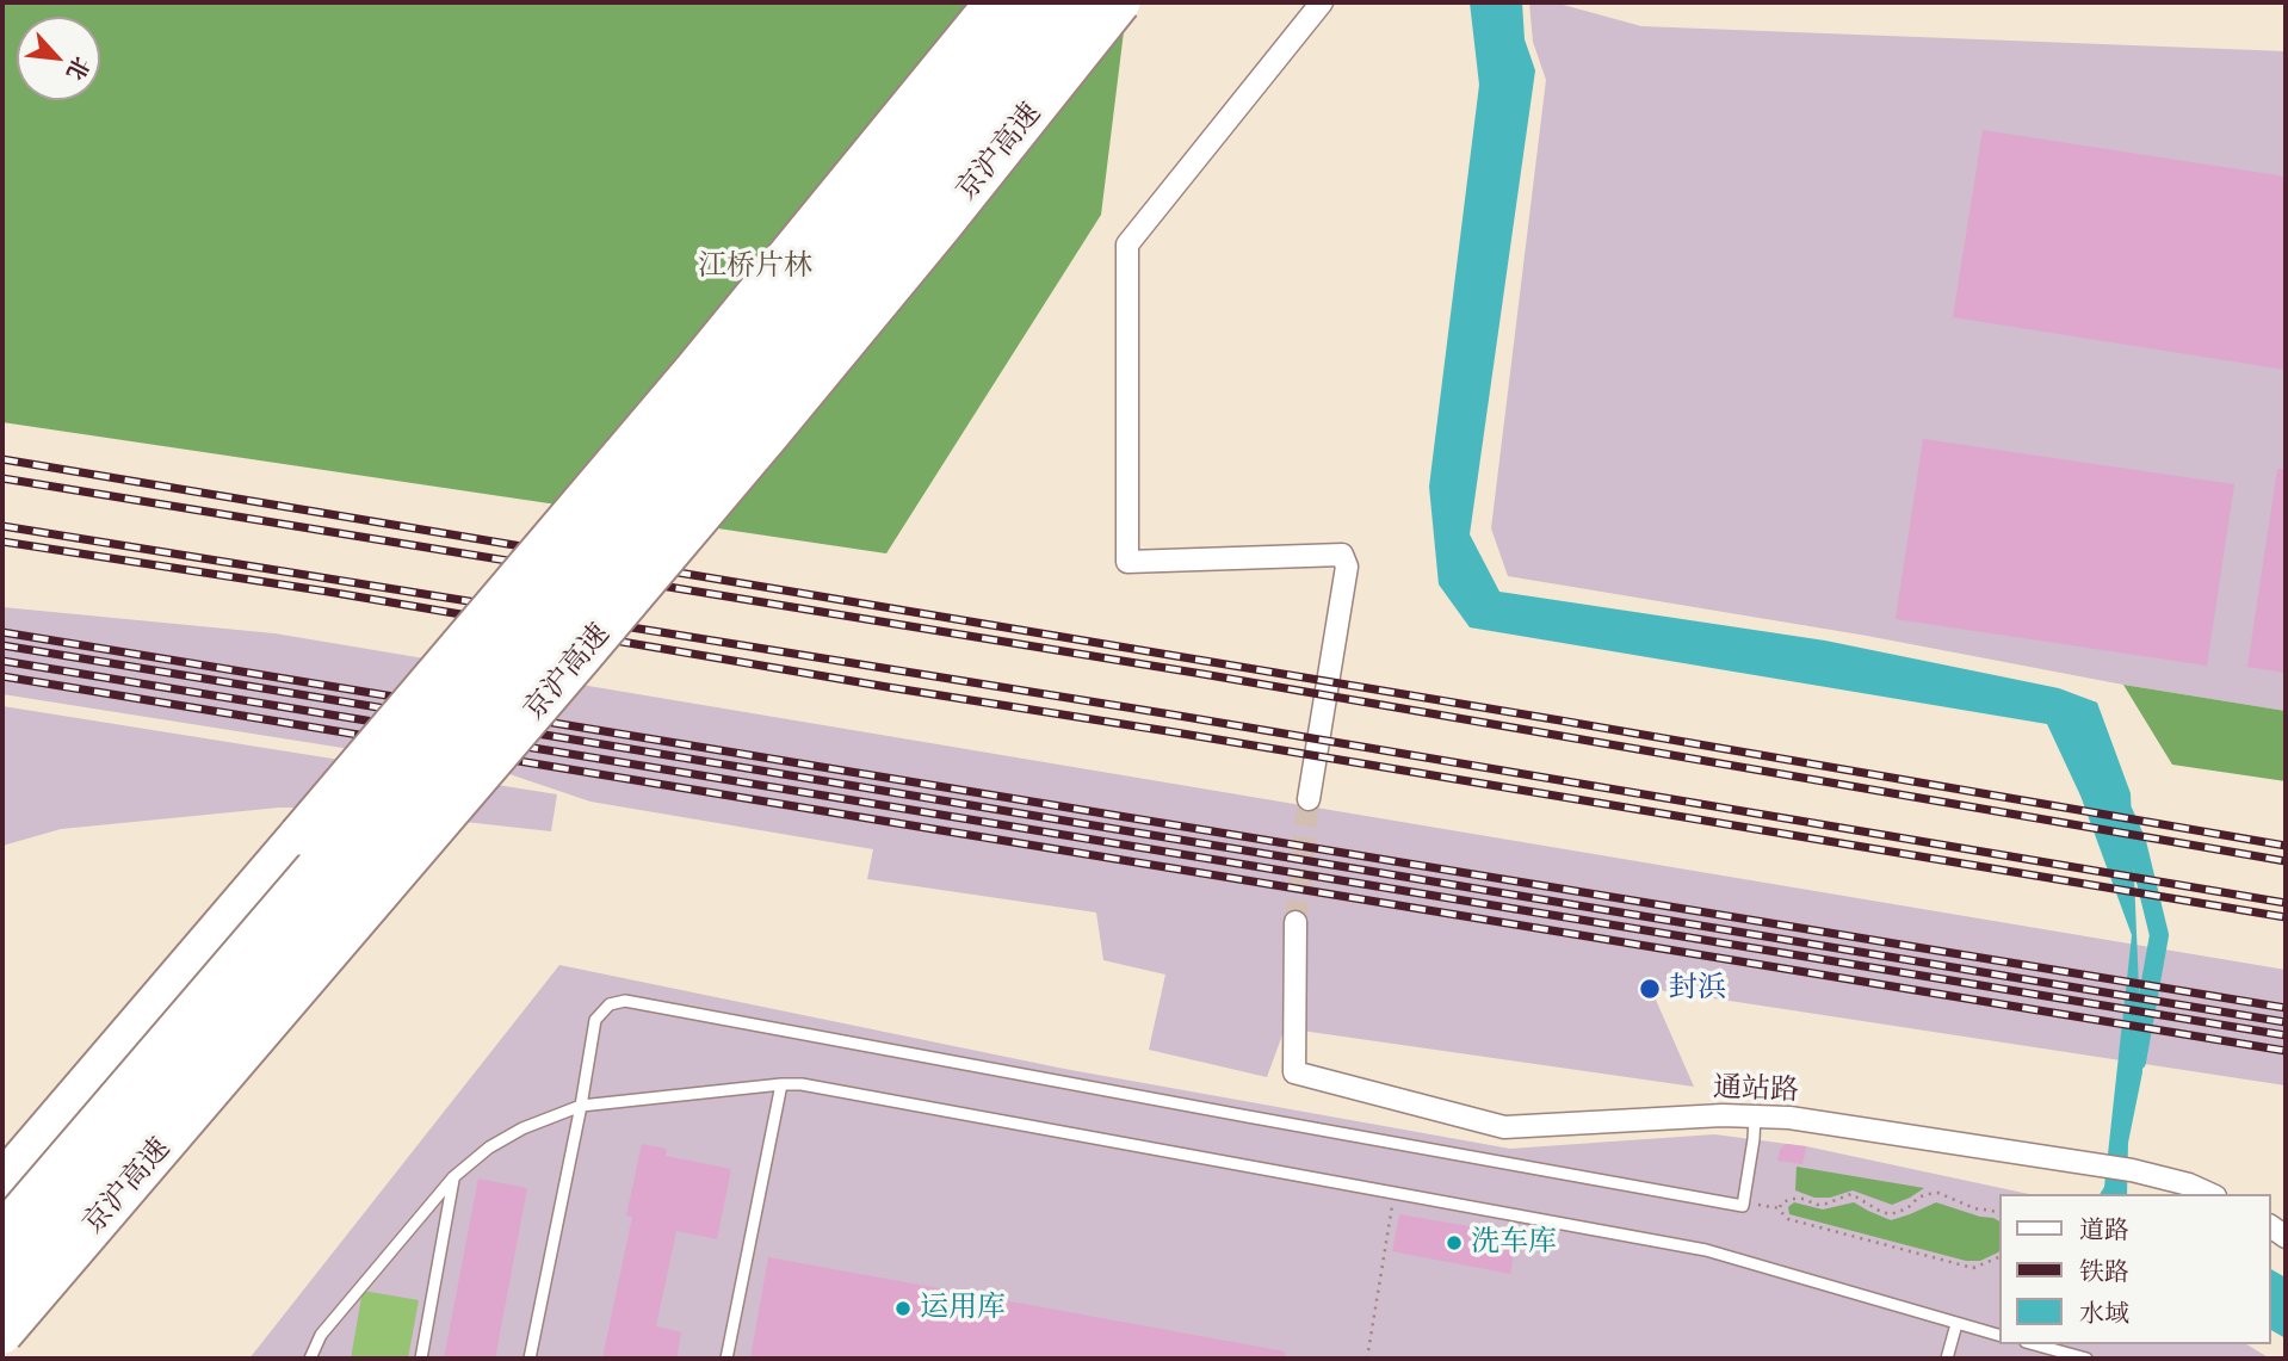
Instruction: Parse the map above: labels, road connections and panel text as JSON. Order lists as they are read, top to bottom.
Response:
{
  "streets": {
    "highway": ["京沪高速"],
    "street": ["通站路"]
  },
  "parks": ["江桥片林"],
  "places": ["封浜", "洗车库", "运用库"],
  "legend": ["道路", "铁路", "水域"],
  "north": "bottom right"
}
